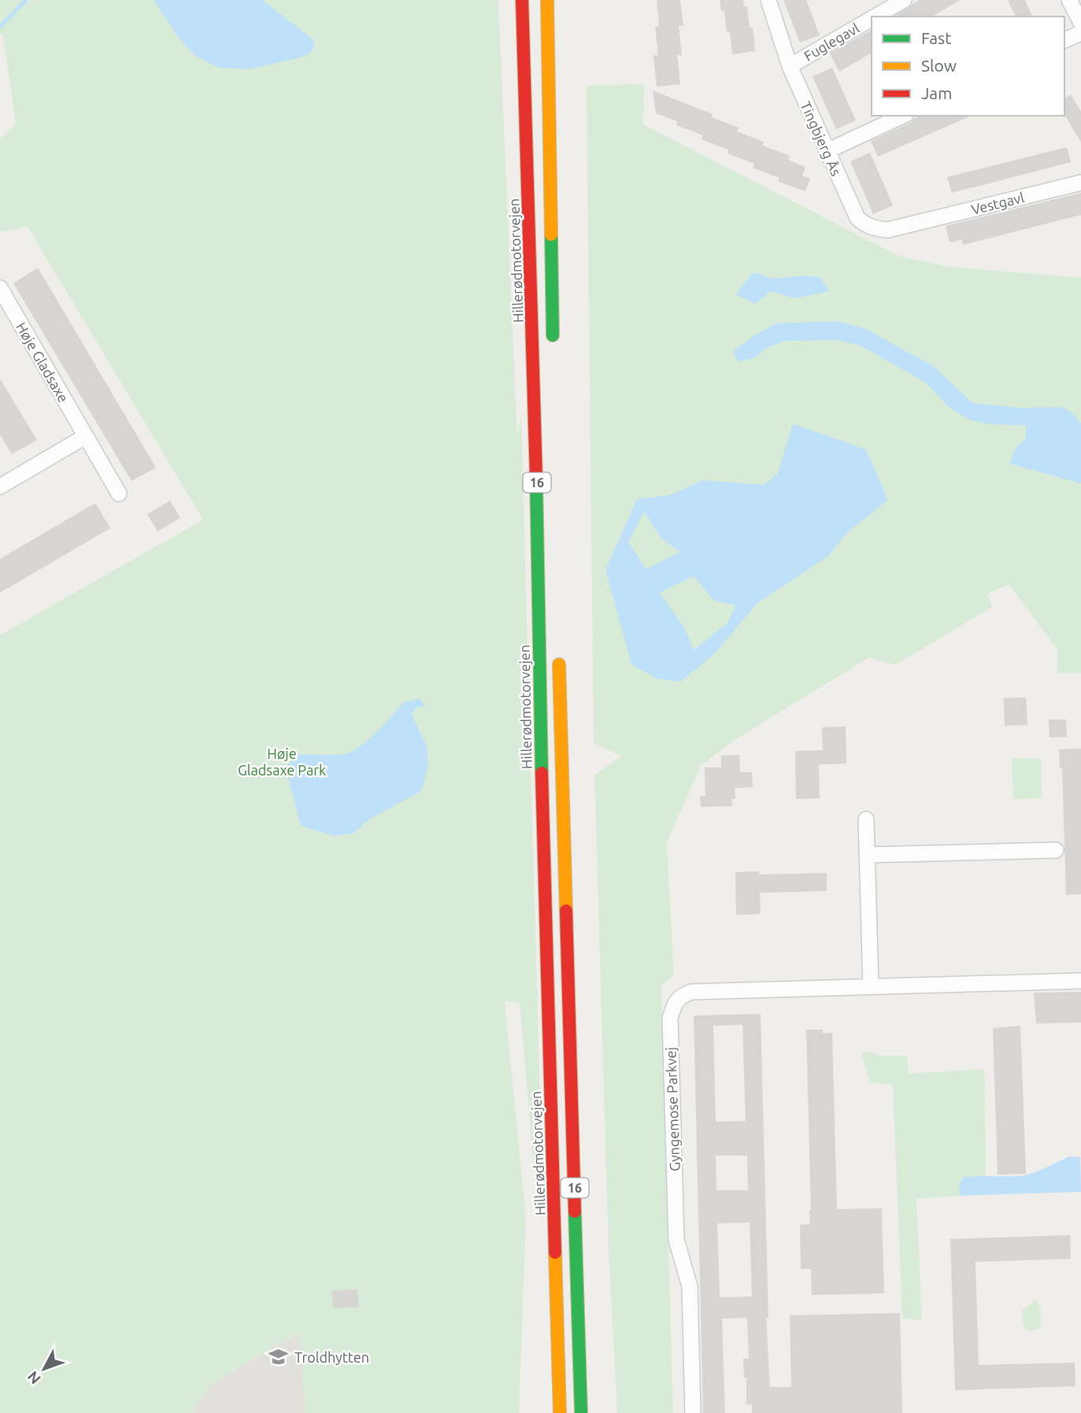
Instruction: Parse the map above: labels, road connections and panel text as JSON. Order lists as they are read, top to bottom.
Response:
{
  "streets": {
    "highway": ["Hillerødmotorvejen", "16"],
    "street": [
      "Fuglegavl",
      "Tingbjerg Ås",
      "Vestgavl",
      "Høje Gladsaxe",
      "Gyngemose Parkvej"
    ]
  },
  "crossings": [
    ["Fuglegavl", "Tingbjerg Ås"],
    ["Tingbjerg Ås", "Vestgavl"]
  ],
  "parks": ["Høje Gladsaxe Park"],
  "places": {
    "school or university": ["Troldhytten"]
  },
  "legend": ["Fast", "Slow", "Jam"],
  "north": "bottom left"
}
